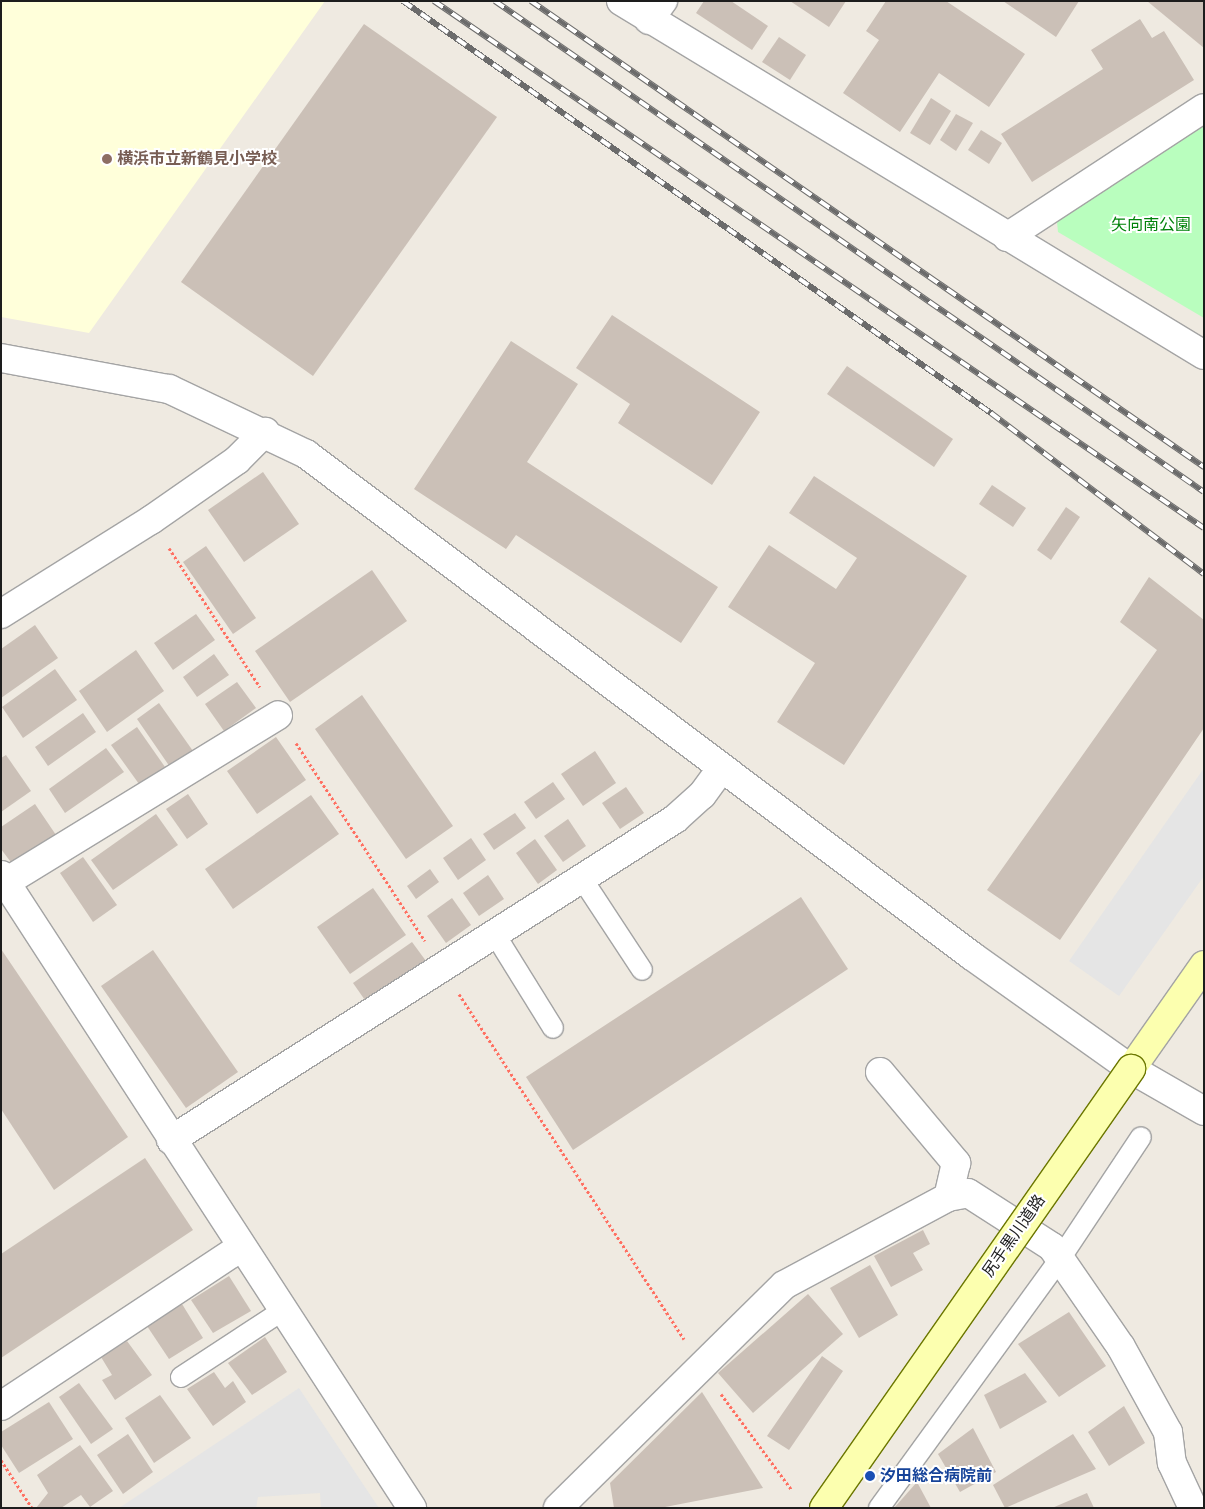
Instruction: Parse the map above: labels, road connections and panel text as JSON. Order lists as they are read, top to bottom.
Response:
{
  "streets": {
    "main road": ["尻手黒川道路"]
  },
  "parks": ["矢向南公園"],
  "places": ["横浜市立新鶴見小学校", "汐田総合病院前"]
}
